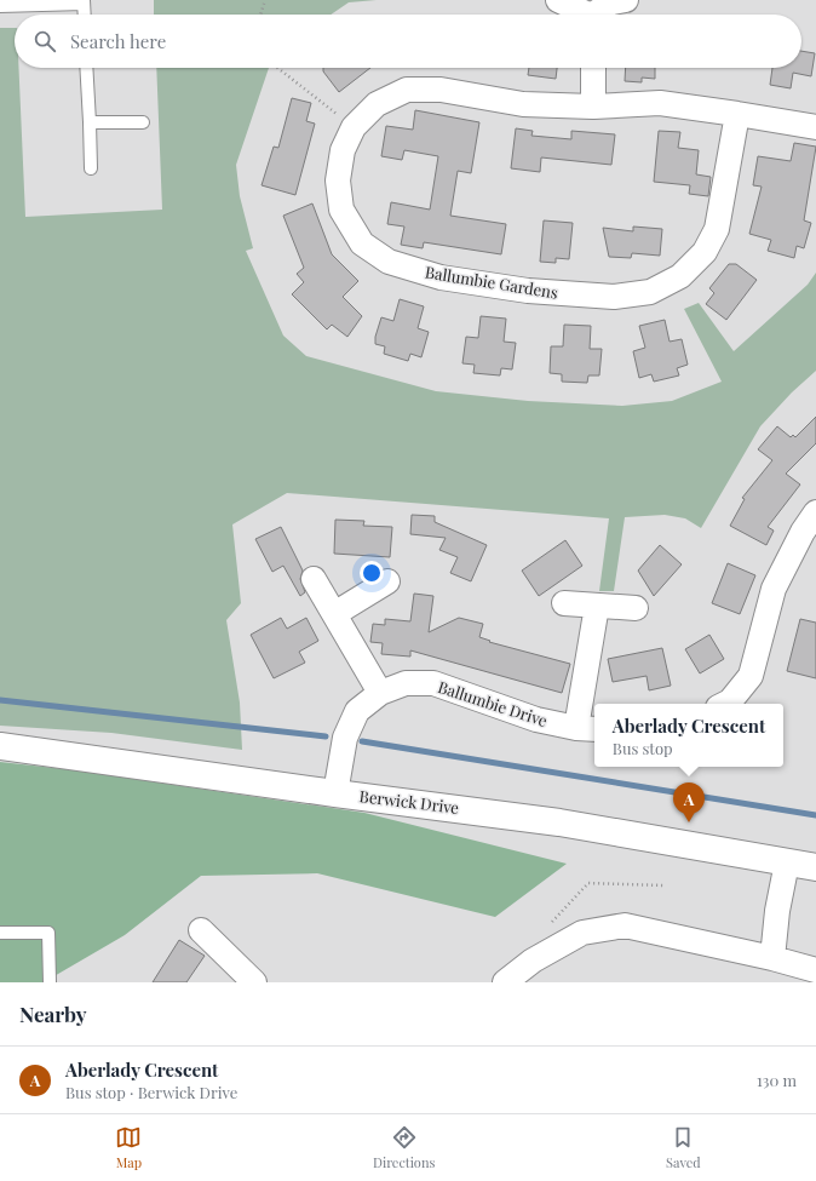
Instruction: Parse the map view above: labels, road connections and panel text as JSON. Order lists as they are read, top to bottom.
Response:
{
  "streets": {
    "street": ["Ballumbie Gardens", "Ballumbie Drive", "Berwick Drive"]
  },
  "crossings": [
    ["Ballumbie Drive", "Berwick Drive"]
  ],
  "page": {
    "search": "Search here",
    "popup": ["Aberlady Crescent", "Bus stop"],
    "pins": "A",
    "heading": "Nearby",
    "list": [
      {
        "mark": "A",
        "name": "Aberlady Crescent",
        "note": "Bus stop · Berwick Drive",
        "value": "130 m"
      }
    ],
    "nav": ["Map", "Directions", "Saved"]
  }
}
